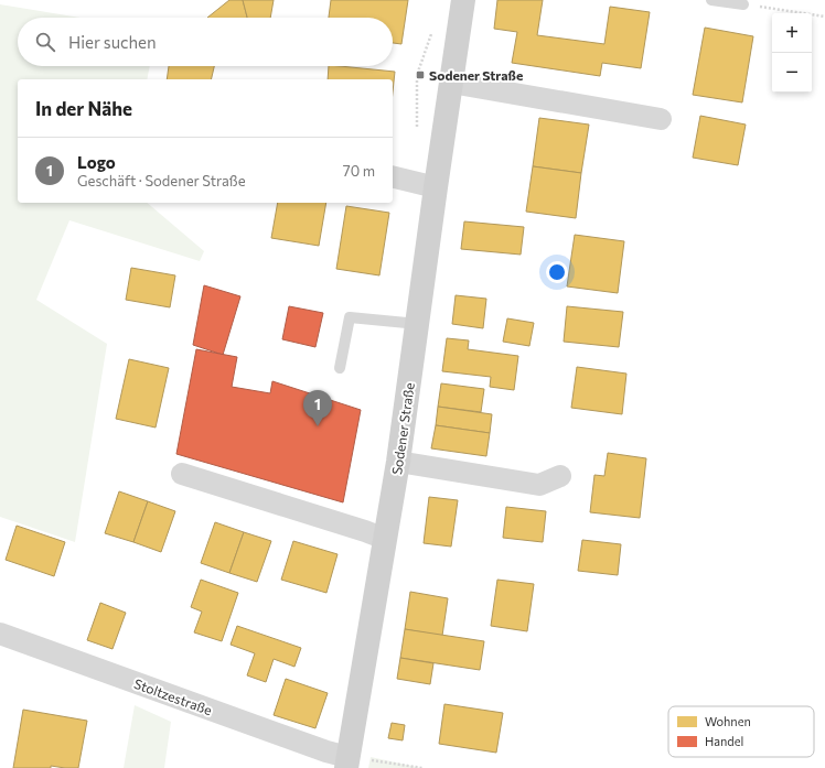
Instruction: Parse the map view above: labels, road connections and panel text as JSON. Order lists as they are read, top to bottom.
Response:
{
  "streets": {
    "main road": ["Sodener Straße"],
    "street": ["Stoltzestraße"]
  },
  "crossings": [
    ["Sodener Straße", "Stoltzestraße"]
  ],
  "places": {
    "transit": ["Sodener Straße"]
  },
  "legend": ["Wohnen", "Handel"],
  "page": {
    "map_buttons": ["+", "−"],
    "search": "Hier suchen",
    "heading": "In der Nähe",
    "list": [
      {
        "mark": "1",
        "name": "Logo",
        "note": "Geschäft · Sodener Straße",
        "value": "70 m"
      }
    ],
    "pins": "1"
  }
}
